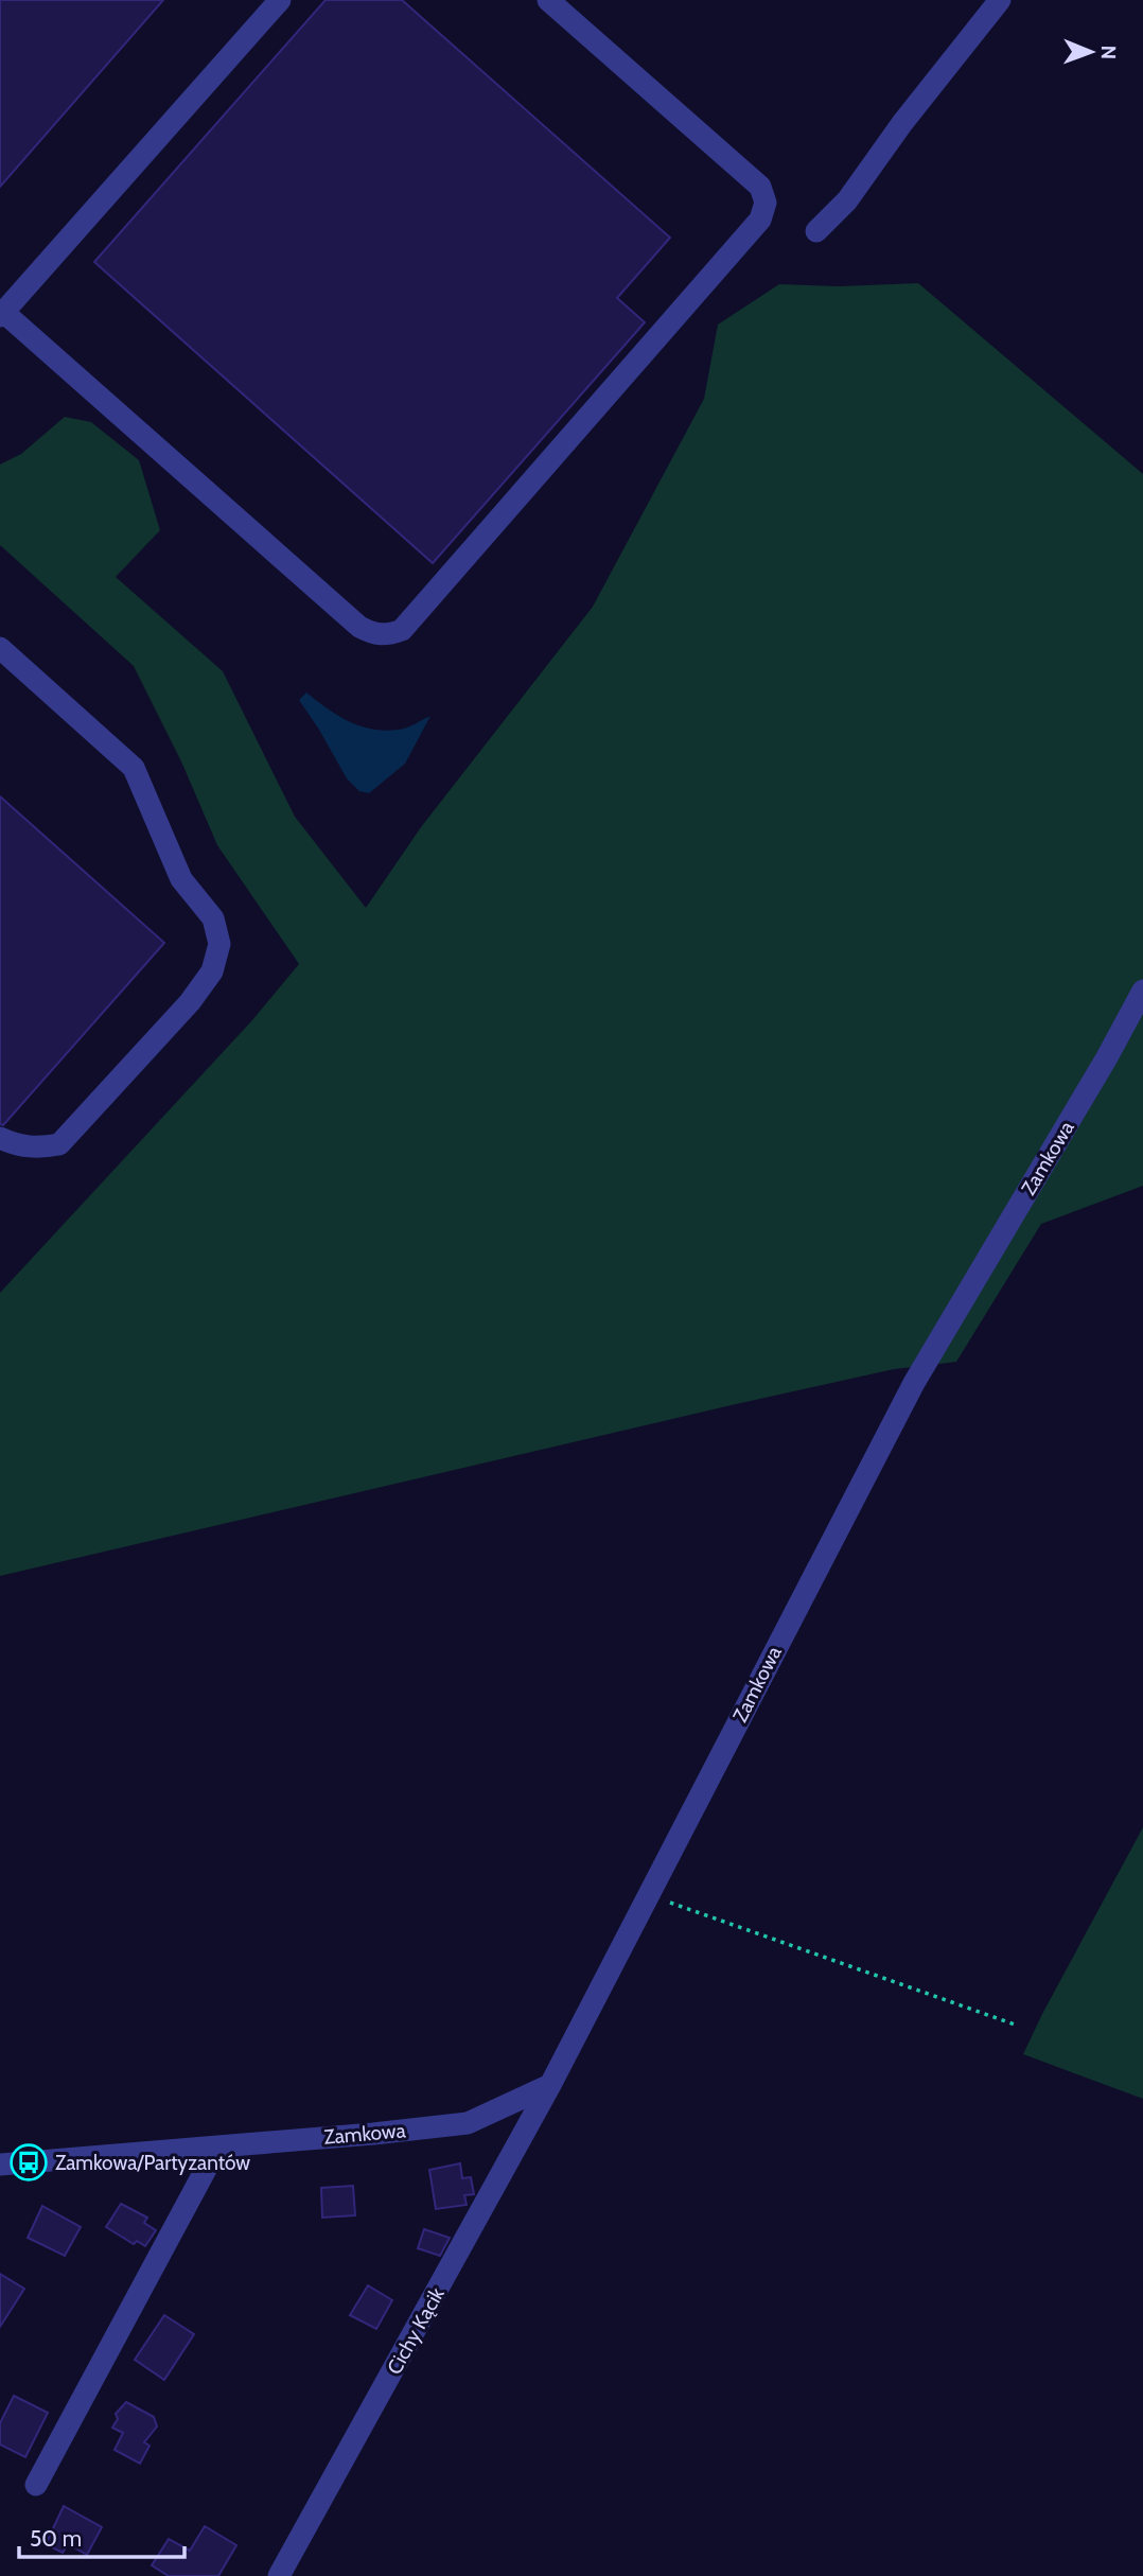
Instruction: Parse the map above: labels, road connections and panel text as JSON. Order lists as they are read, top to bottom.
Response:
{
  "streets": {
    "street": ["Zamkowa", "Cichy Kącik"]
  },
  "crossings": [
    ["Zamkowa", "Cichy Kącik"]
  ],
  "places": {
    "bus stop": ["Zamkowa/Partyzantów"]
  },
  "scale_bar": "50 m",
  "north": "right"
}
